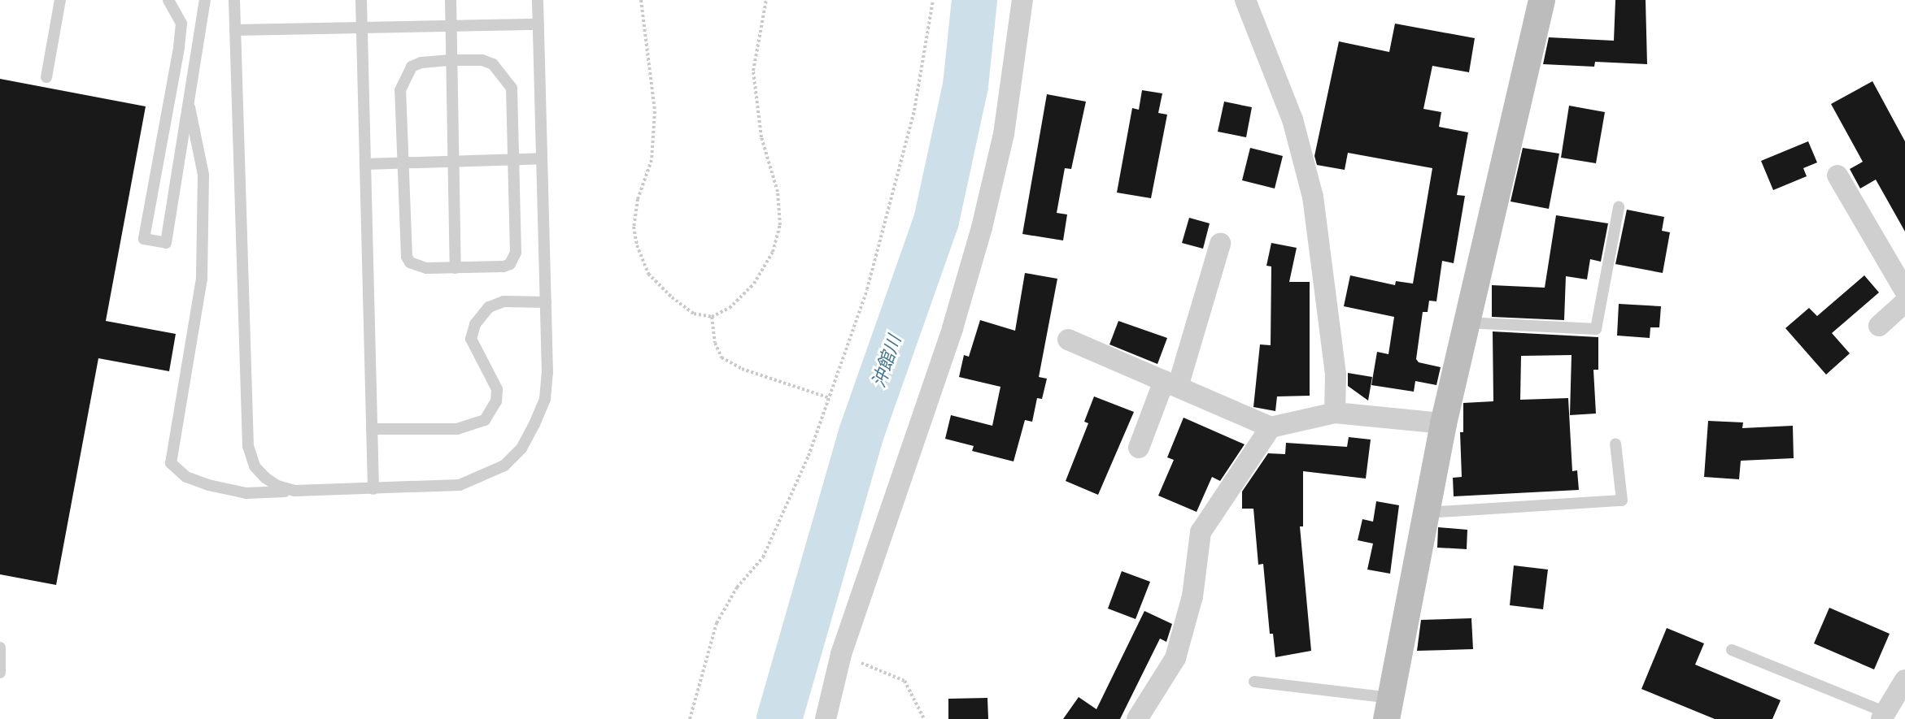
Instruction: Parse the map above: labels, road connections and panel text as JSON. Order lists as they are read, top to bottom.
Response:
{
  "water": ["沖館川"]
}
